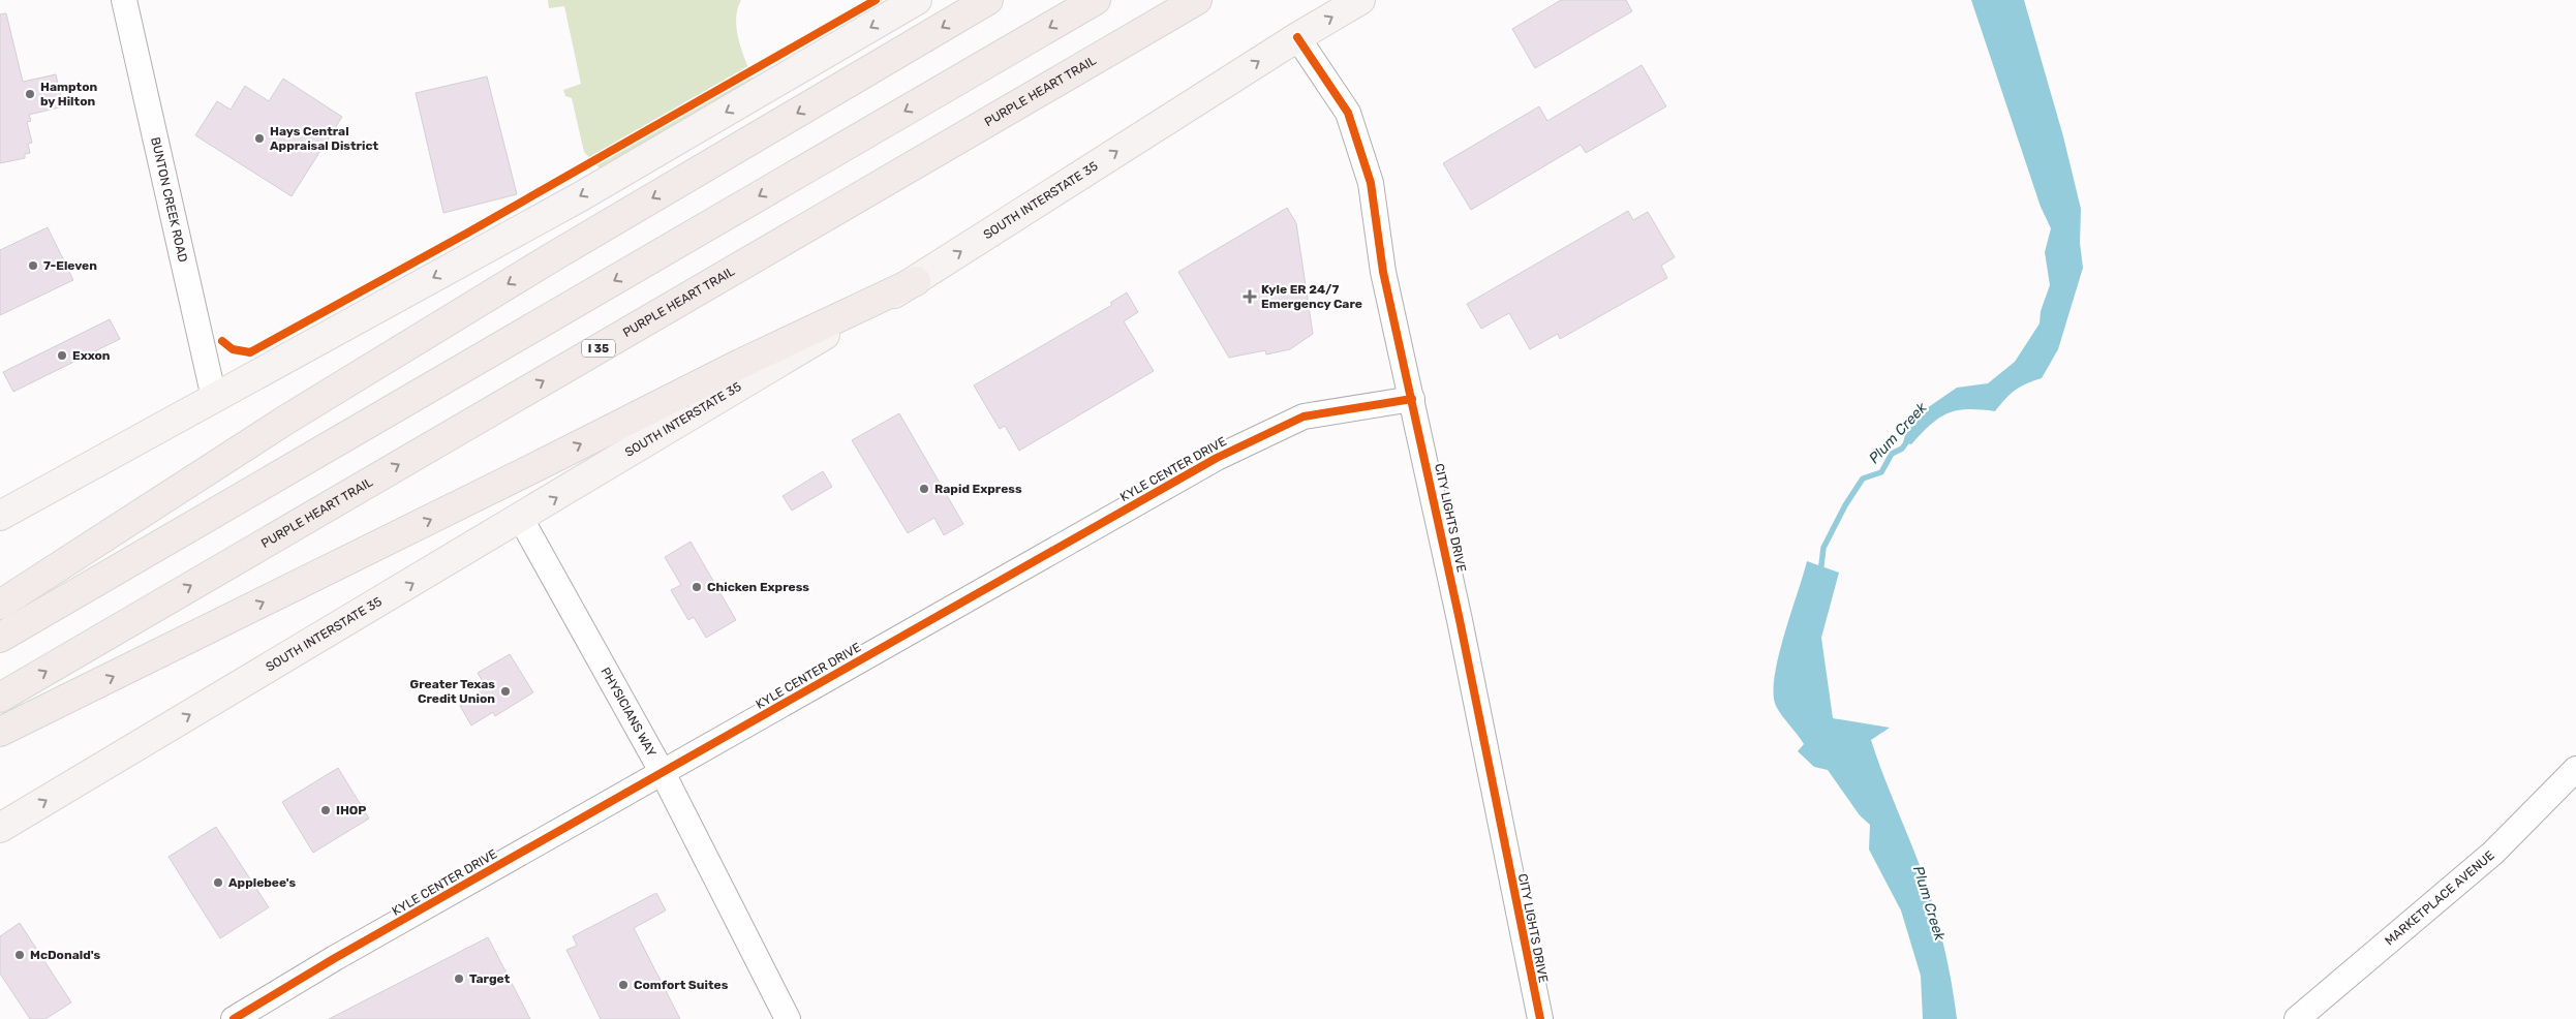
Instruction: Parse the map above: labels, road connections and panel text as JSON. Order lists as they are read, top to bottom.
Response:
{
  "streets": {
    "highway": ["PURPLE HEART TRAIL", "I 35"],
    "main road": ["SOUTH INTERSTATE 35"],
    "street": [
      "BUNTON CREEK ROAD",
      "KYLE CENTER DRIVE",
      "CITY LIGHTS DRIVE",
      "PHYSICIANS WAY",
      "MARKETPLACE AVENUE"
    ]
  },
  "crossings": [
    ["SOUTH INTERSTATE 35", "CITY LIGHTS DRIVE"],
    ["SOUTH INTERSTATE 35", "PHYSICIANS WAY"],
    ["KYLE CENTER DRIVE", "CITY LIGHTS DRIVE"],
    ["KYLE CENTER DRIVE", "PHYSICIANS WAY"]
  ],
  "water": ["Plum Creek"],
  "places": {
    "other": [
      "Hampton by Hilton",
      "Hays Central Appraisal District",
      "7-Eleven",
      "Exxon",
      "Rapid Express",
      "Chicken Express",
      "Greater Texas Credit Union",
      "IHOP",
      "Applebee's",
      "McDonald's",
      "Target",
      "Comfort Suites"
    ],
    "health": ["Kyle ER 24/7 Emergency Care"]
  }
}
